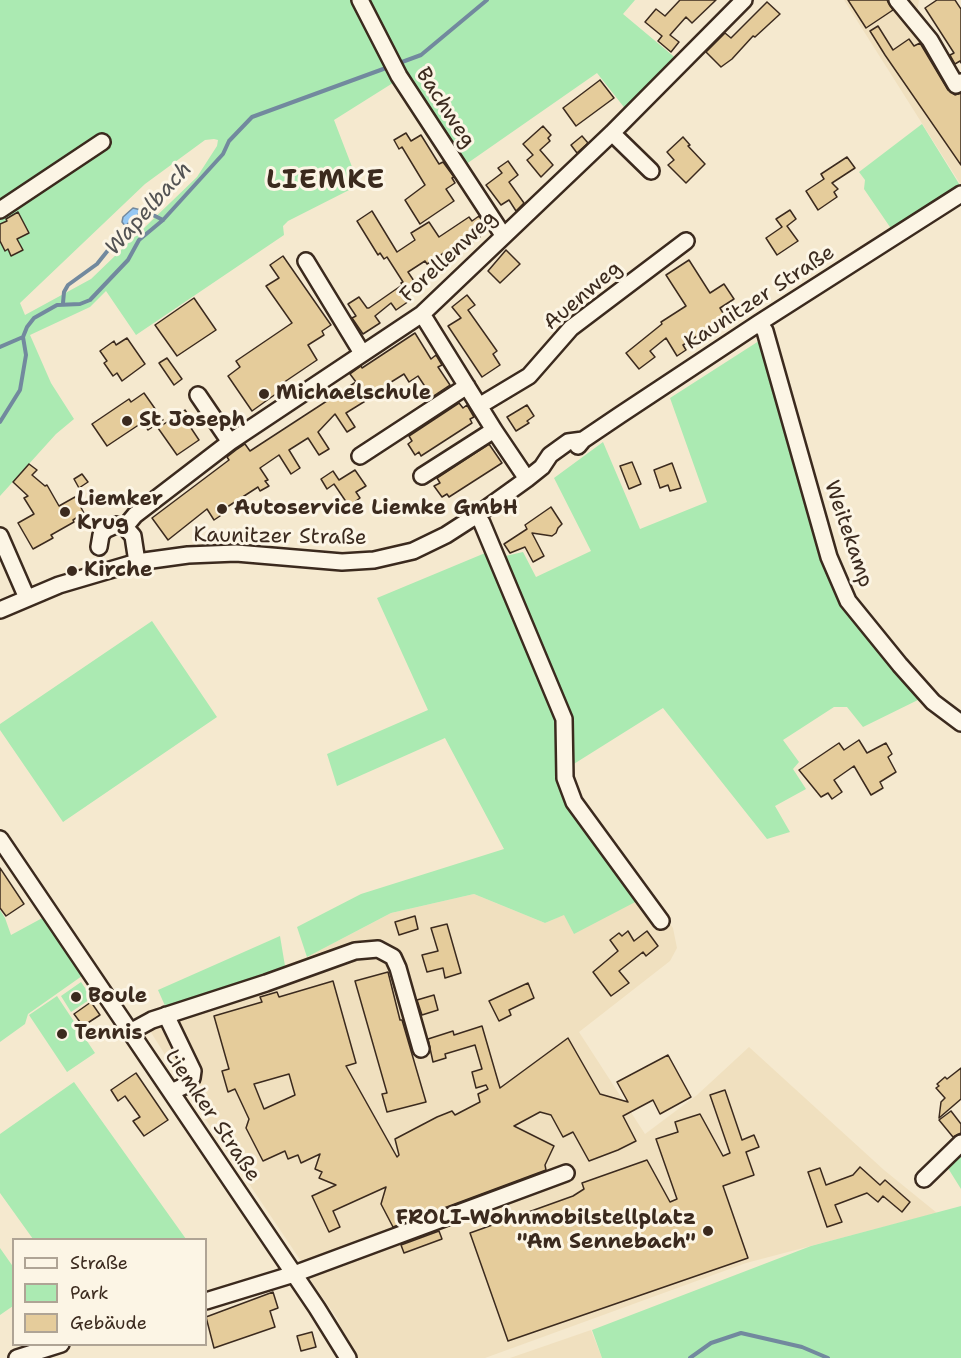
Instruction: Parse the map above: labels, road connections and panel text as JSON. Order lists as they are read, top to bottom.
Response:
{
  "streets": {
    "street": [
      "Bachweg",
      "Forellenweg",
      "Auenweg",
      "Kaunitzer Straße",
      "Weitekamp",
      "Liemker Straße"
    ]
  },
  "crossings": [
    ["Bachweg", "Forellenweg"],
    ["Kaunitzer Straße", "Weitekamp"]
  ],
  "districts": ["LIEMKE"],
  "water": ["Wapelbach"],
  "places": [
    "Michaelschule",
    "St Joseph",
    "Autoservice Liemke GmbH",
    "Liemker Krug",
    "Kirche",
    "Boule",
    "Tennis",
    "FROLI-Wohnmobilstellplatz \"Am Sennebach\""
  ],
  "legend": ["Straße", "Park", "Gebäude"]
}
